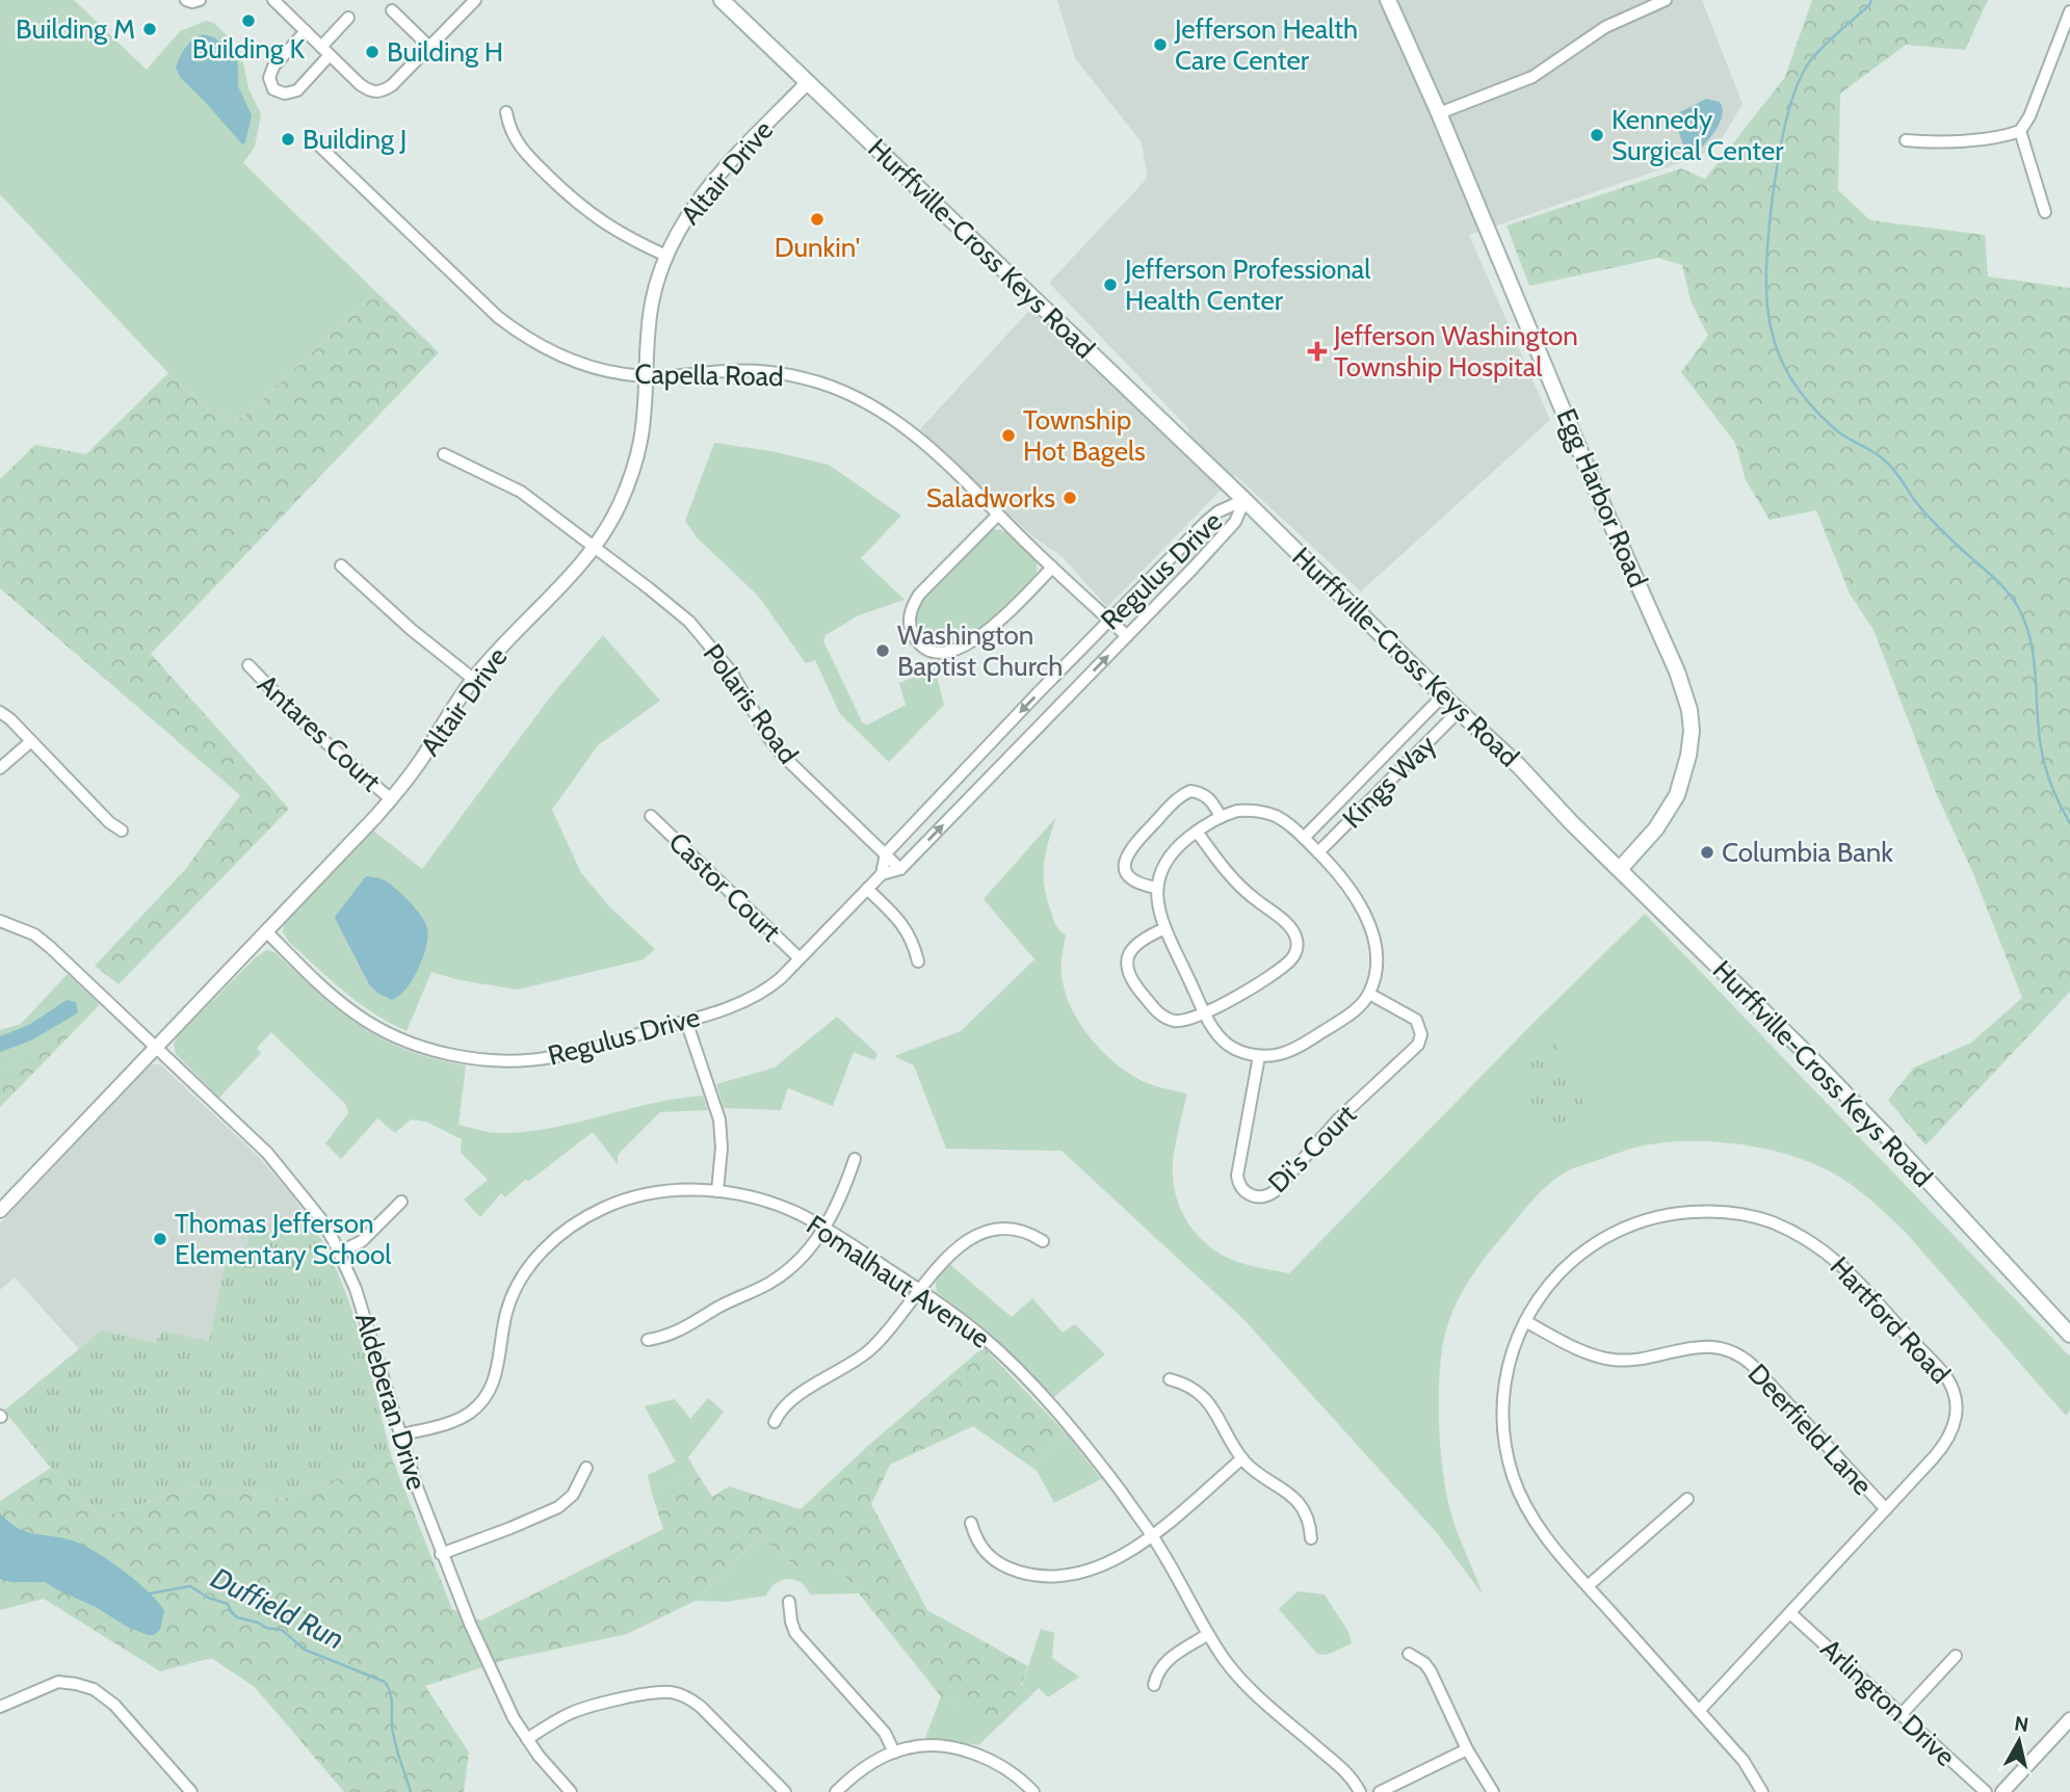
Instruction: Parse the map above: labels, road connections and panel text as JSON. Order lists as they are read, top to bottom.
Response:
{
  "streets": {
    "main road": ["Hurffville-Cross Keys Road", "Egg Harbor Road"],
    "street": [
      "Altair Drive",
      "Capella Road",
      "Regulus Drive",
      "Polaris Road",
      "Antares Court",
      "Kings Way",
      "Castor Court",
      "Di's Court",
      "Fomalhaut Avenue",
      "Hartford Road",
      "Aldeberan Drive",
      "Deerfield Lane",
      "Arlington Drive"
    ]
  },
  "crossings": [
    ["Altair Drive", "Hurffville-Cross Keys Road"],
    ["Altair Drive", "Capella Road"],
    ["Altair Drive", "Regulus Drive"],
    ["Altair Drive", "Polaris Road"],
    ["Altair Drive", "Antares Court"],
    ["Altair Drive", "Aldeberan Drive"],
    ["Hurffville-Cross Keys Road", "Egg Harbor Road"],
    ["Hurffville-Cross Keys Road", "Regulus Drive"],
    ["Hurffville-Cross Keys Road", "Kings Way"],
    ["Capella Road", "Regulus Drive"],
    ["Regulus Drive", "Polaris Road"],
    ["Regulus Drive", "Castor Court"],
    ["Fomalhaut Avenue", "Aldeberan Drive"],
    ["Hartford Road", "Deerfield Lane"],
    ["Hartford Road", "Arlington Drive"]
  ],
  "water": ["Duffield Run"],
  "places": {
    "other": [
      "Building K",
      "Building M",
      "Jefferson Health Care Center",
      "Building H",
      "Kennedy Surgical Center",
      "Building J",
      "Dunkin'",
      "Jefferson Professional Health Center",
      "Township Hot Bagels",
      "Saladworks",
      "Washington Baptist Church",
      "Columbia Bank",
      "Thomas Jefferson Elementary School"
    ],
    "health": ["Jefferson Washington Township Hospital"]
  },
  "north": "top"
}
